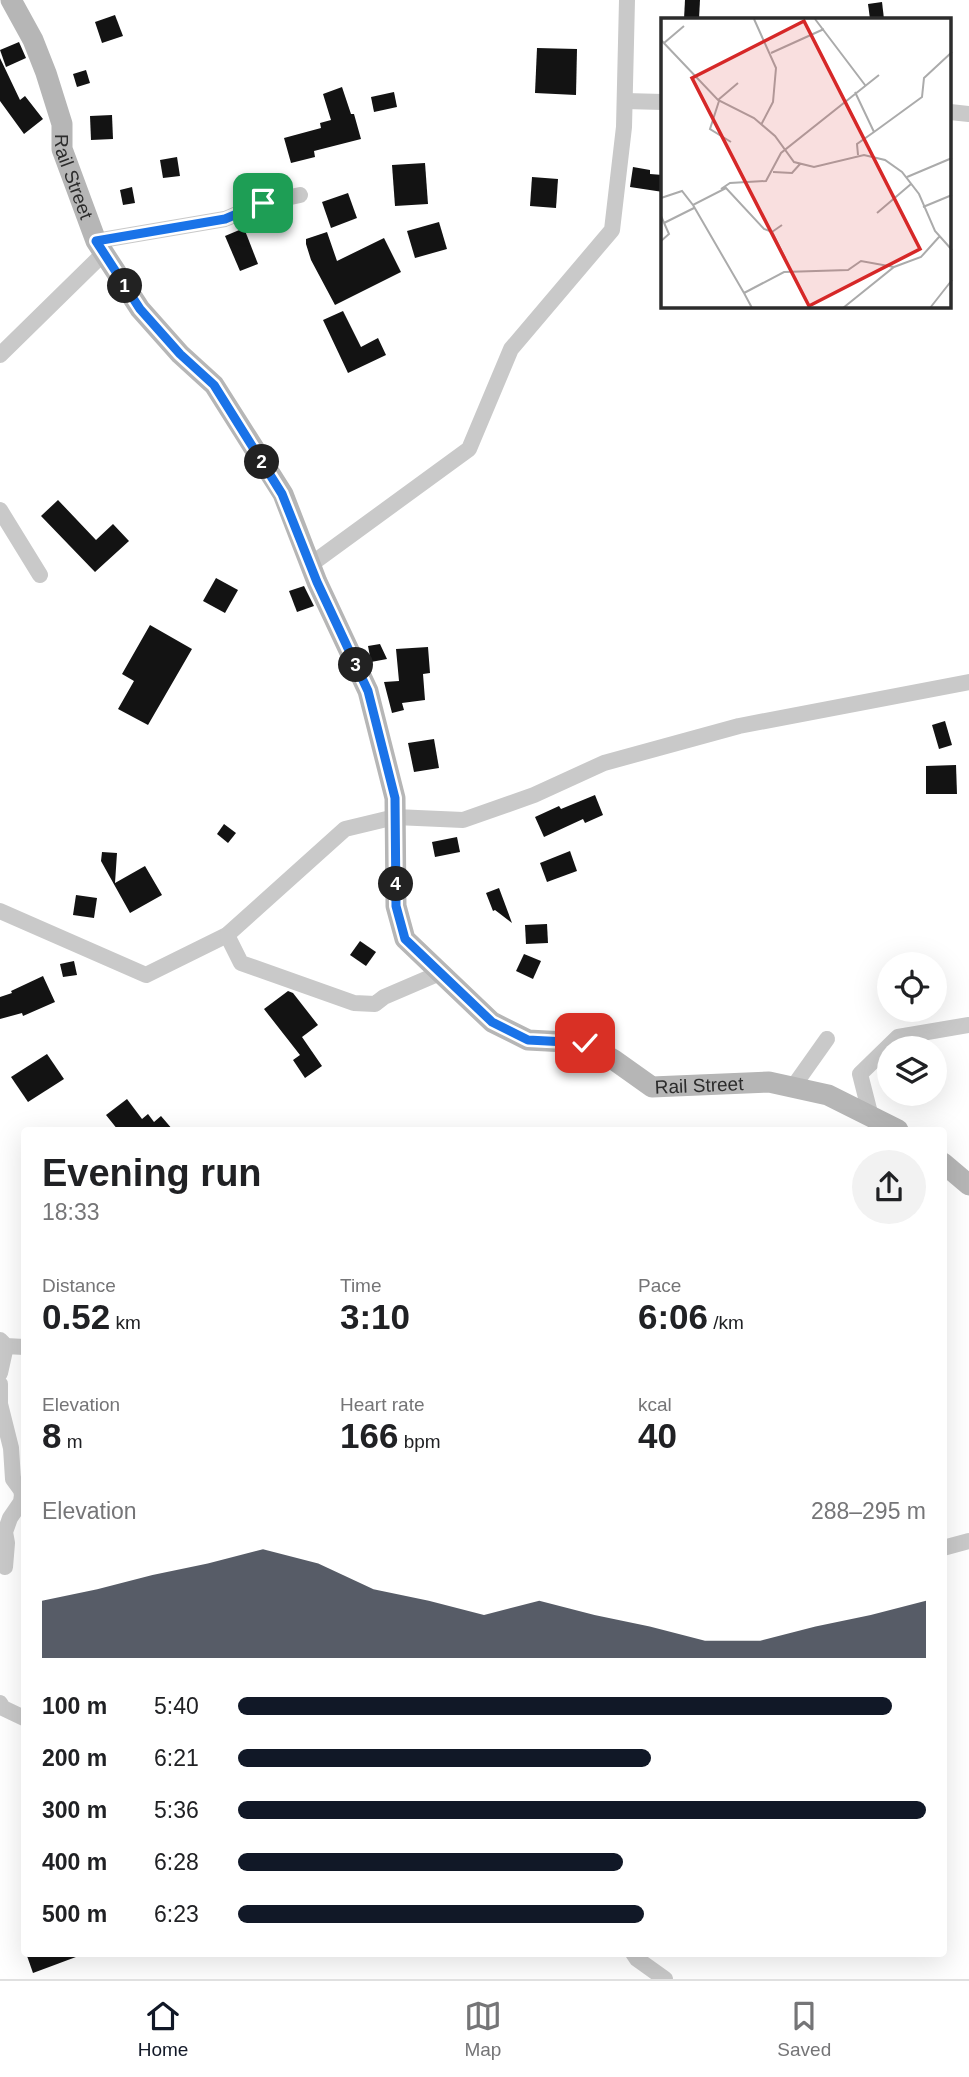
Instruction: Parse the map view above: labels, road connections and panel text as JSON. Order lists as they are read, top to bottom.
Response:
{
  "streets": {
    "street": ["Rail Street"]
  },
  "page": {
    "pins": [
      "1",
      "2",
      "3",
      "4"
    ],
    "heading": ["Evening run", "18:33"],
    "stats": [
      ["Distance", "0.52 km"],
      ["Time", "3:10"],
      ["Pace", "6:06 /km"],
      ["Elevation", "8 m"],
      ["Heart rate", "166 bpm"],
      ["kcal", "40"]
    ],
    "chart": ["Elevation", "288–295 m"],
    "list": [
      {
        "name": "100 m",
        "note": "5:40"
      },
      {
        "name": "200 m",
        "note": "6:21"
      },
      {
        "name": "300 m",
        "note": "5:36"
      },
      {
        "name": "400 m",
        "note": "6:28"
      },
      {
        "name": "500 m",
        "note": "6:23"
      }
    ],
    "tabs": ["Home", "Map", "Saved"]
  }
}
